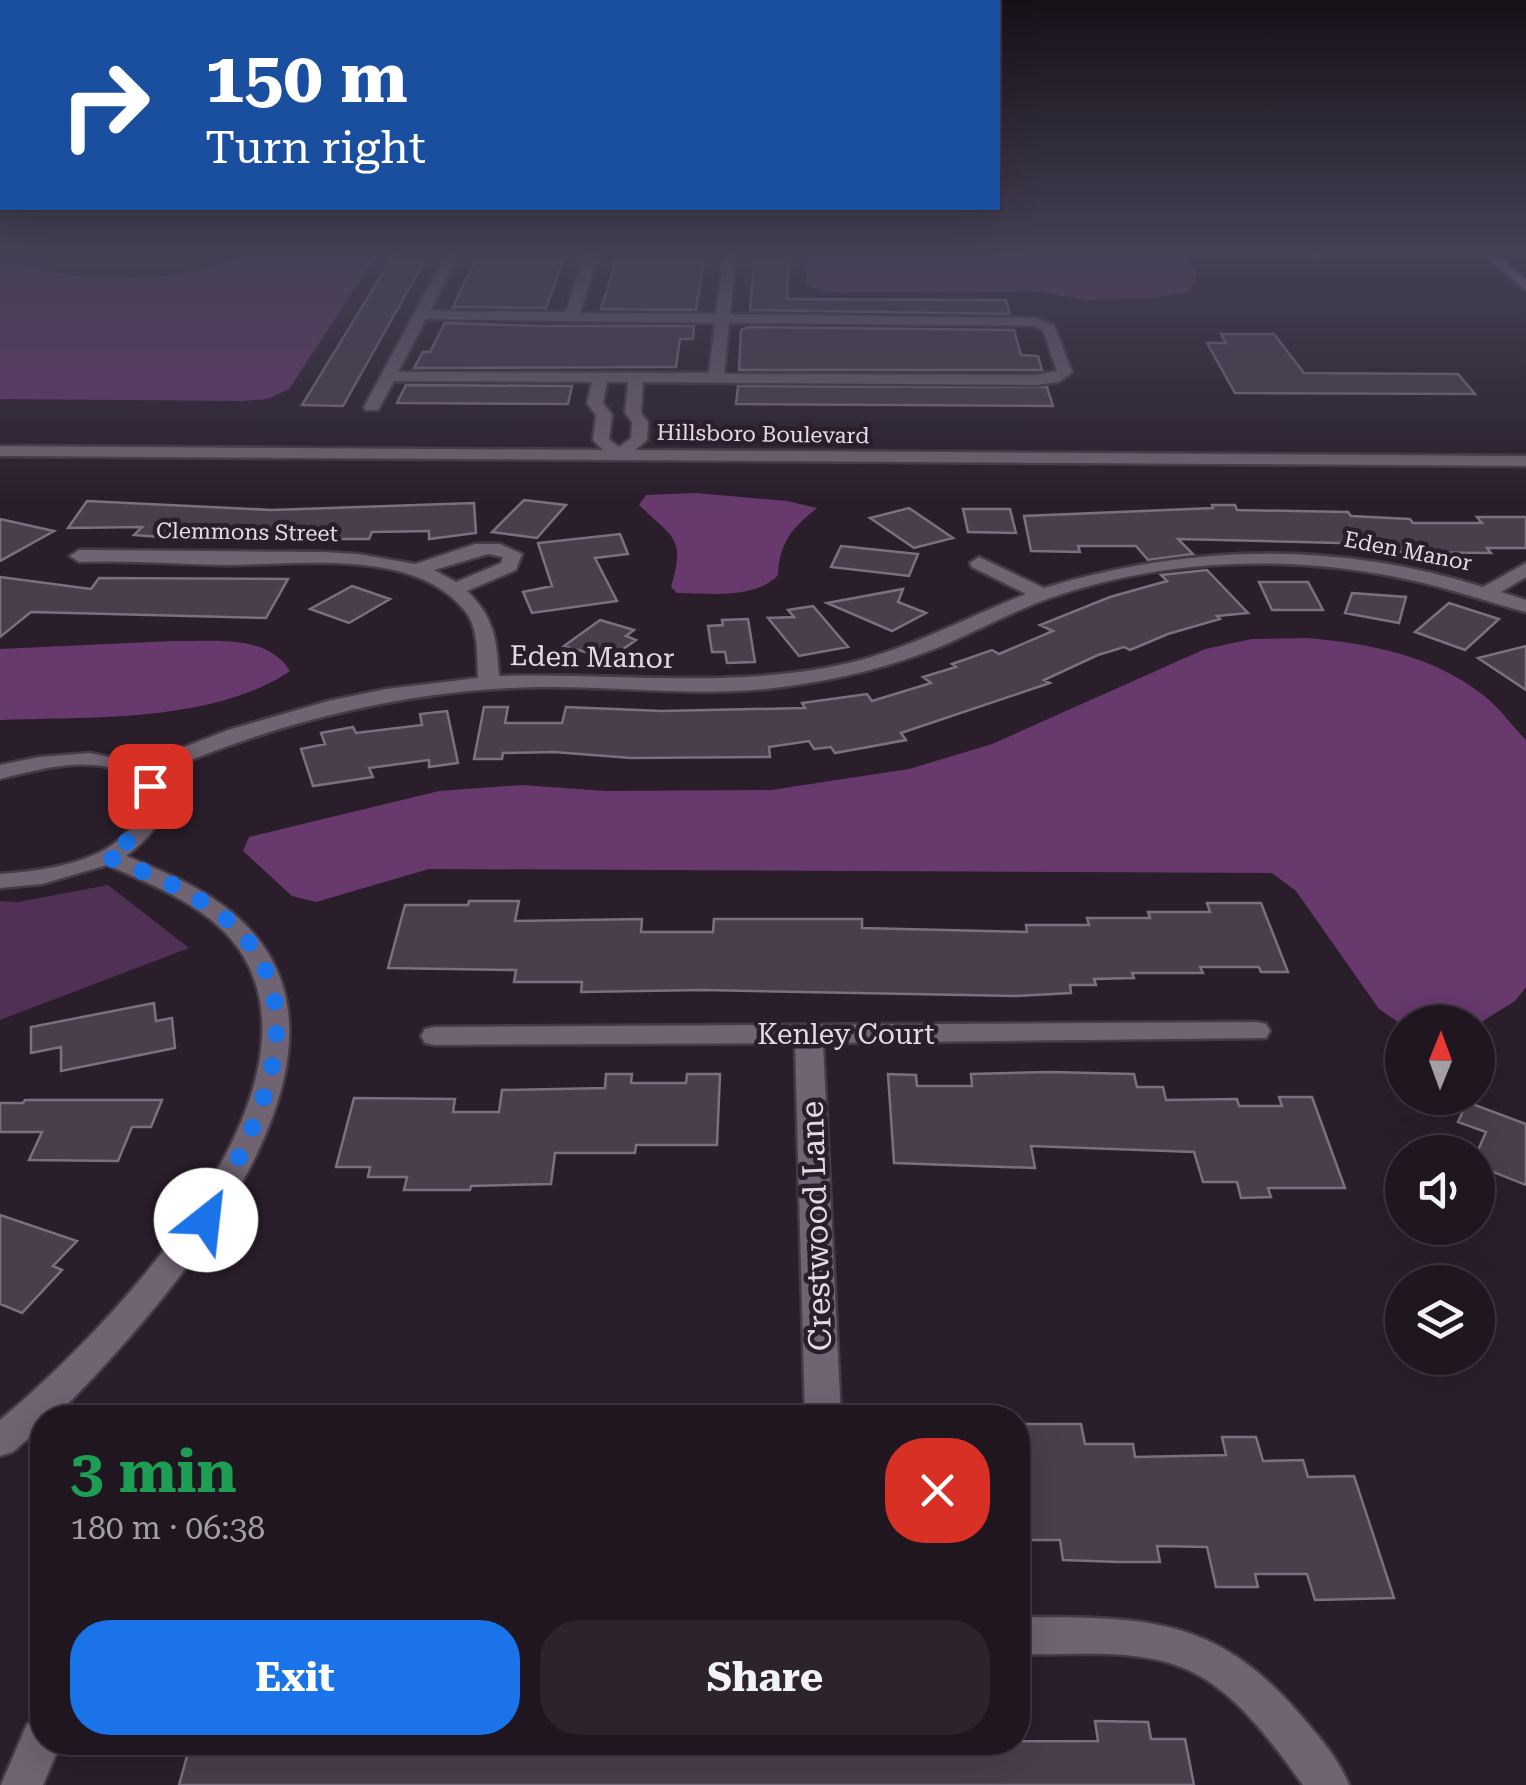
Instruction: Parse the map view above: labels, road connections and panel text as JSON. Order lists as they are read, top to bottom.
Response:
{
  "streets": {
    "street": [
      "Hillsboro Boulevard",
      "Clemmons Street",
      "Eden Manor",
      "Kenley Court",
      "Crestwood Lane"
    ]
  },
  "crossings": [
    ["Kenley Court", "Crestwood Lane"]
  ],
  "north": "top",
  "page": {
    "turn": ["150 m", "Turn right"],
    "heading": ["3 min", "180 m · 06:38"],
    "buttons": ["Exit", "Share"]
  }
}
